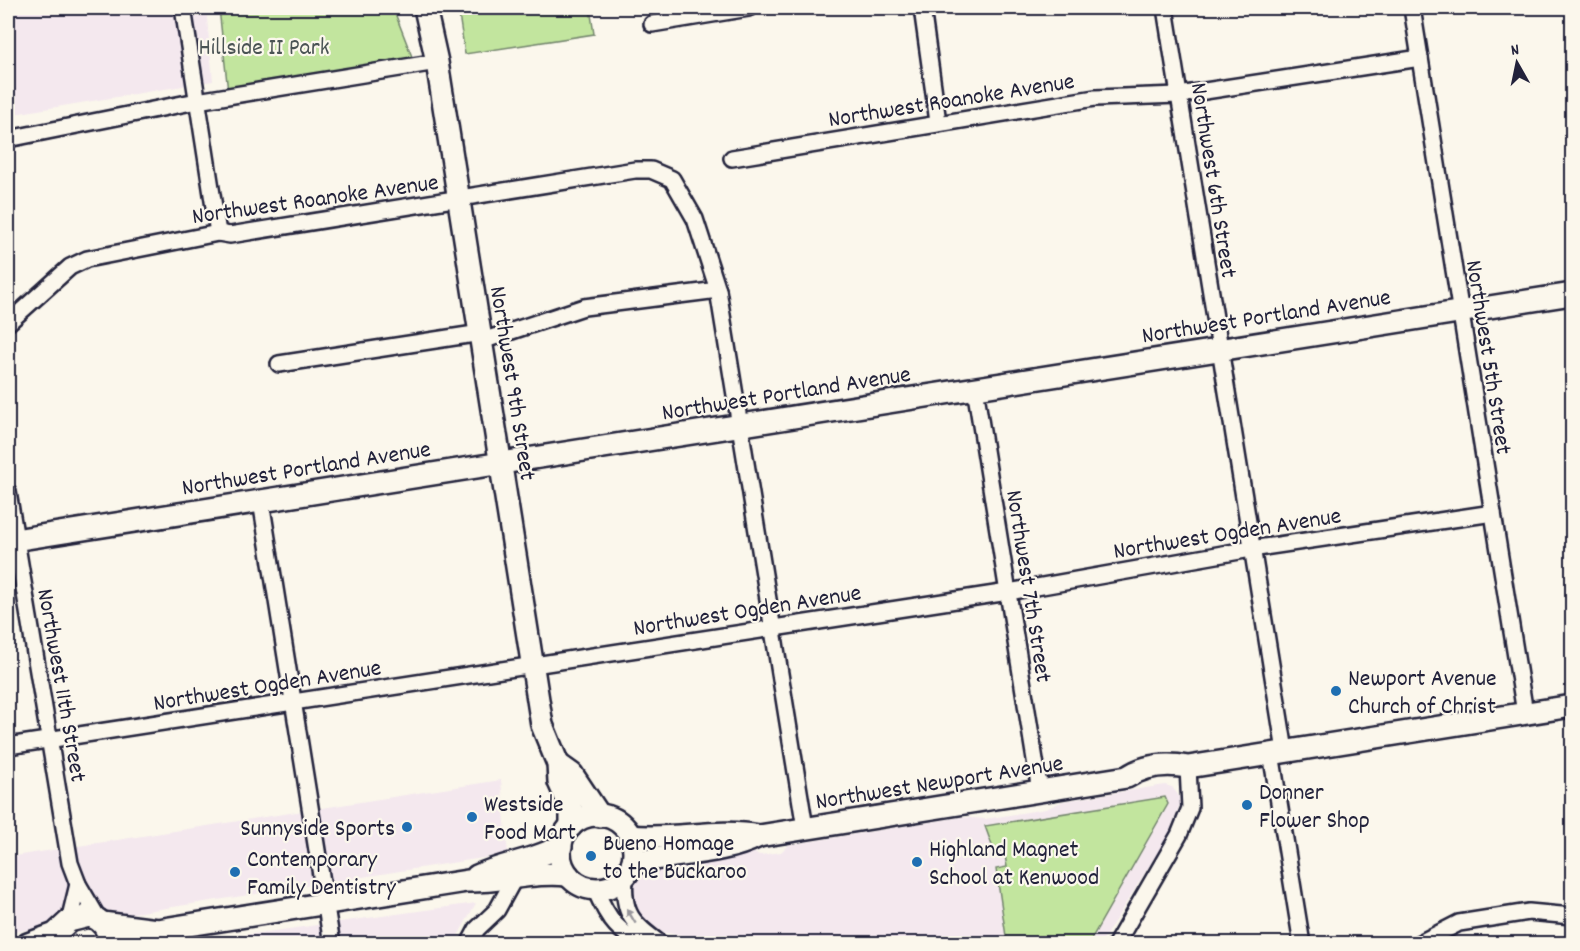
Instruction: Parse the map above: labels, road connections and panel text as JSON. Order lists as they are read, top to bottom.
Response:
{
  "streets": {
    "street": [
      "Northwest Roanoke Avenue",
      "Northwest 6th Street",
      "Northwest Portland Avenue",
      "Northwest 5th Street",
      "Northwest 9th Street",
      "Northwest Ogden Avenue",
      "Northwest 7th Street",
      "Northwest 11th Street",
      "Northwest Newport Avenue"
    ]
  },
  "crossings": [
    ["Northwest Roanoke Avenue", "Northwest 6th Street"],
    ["Northwest Roanoke Avenue", "Northwest 5th Street"],
    ["Northwest Roanoke Avenue", "Northwest 9th Street"],
    ["Northwest 6th Street", "Northwest Portland Avenue"],
    ["Northwest 6th Street", "Northwest Ogden Avenue"],
    ["Northwest 6th Street", "Northwest Newport Avenue"],
    ["Northwest Portland Avenue", "Northwest 5th Street"],
    ["Northwest Portland Avenue", "Northwest 9th Street"],
    ["Northwest Portland Avenue", "Northwest 7th Street"],
    ["Northwest Portland Avenue", "Northwest 11th Street"],
    ["Northwest 5th Street", "Northwest Ogden Avenue"],
    ["Northwest 5th Street", "Northwest Newport Avenue"],
    ["Northwest 9th Street", "Northwest Ogden Avenue"],
    ["Northwest 9th Street", "Northwest Newport Avenue"],
    ["Northwest Ogden Avenue", "Northwest 7th Street"],
    ["Northwest Ogden Avenue", "Northwest 11th Street"],
    ["Northwest 7th Street", "Northwest Newport Avenue"]
  ],
  "parks": ["Hillside II Park"],
  "places": [
    "Newport Avenue Church of Christ",
    "Donner Flower Shop",
    "Westside Food Mart",
    "Sunnyside Sports",
    "Bueno Homage to the Buckaroo",
    "Highland Magnet School at Kenwood",
    "Contemporary Family Dentistry"
  ],
  "north": "top"
}
